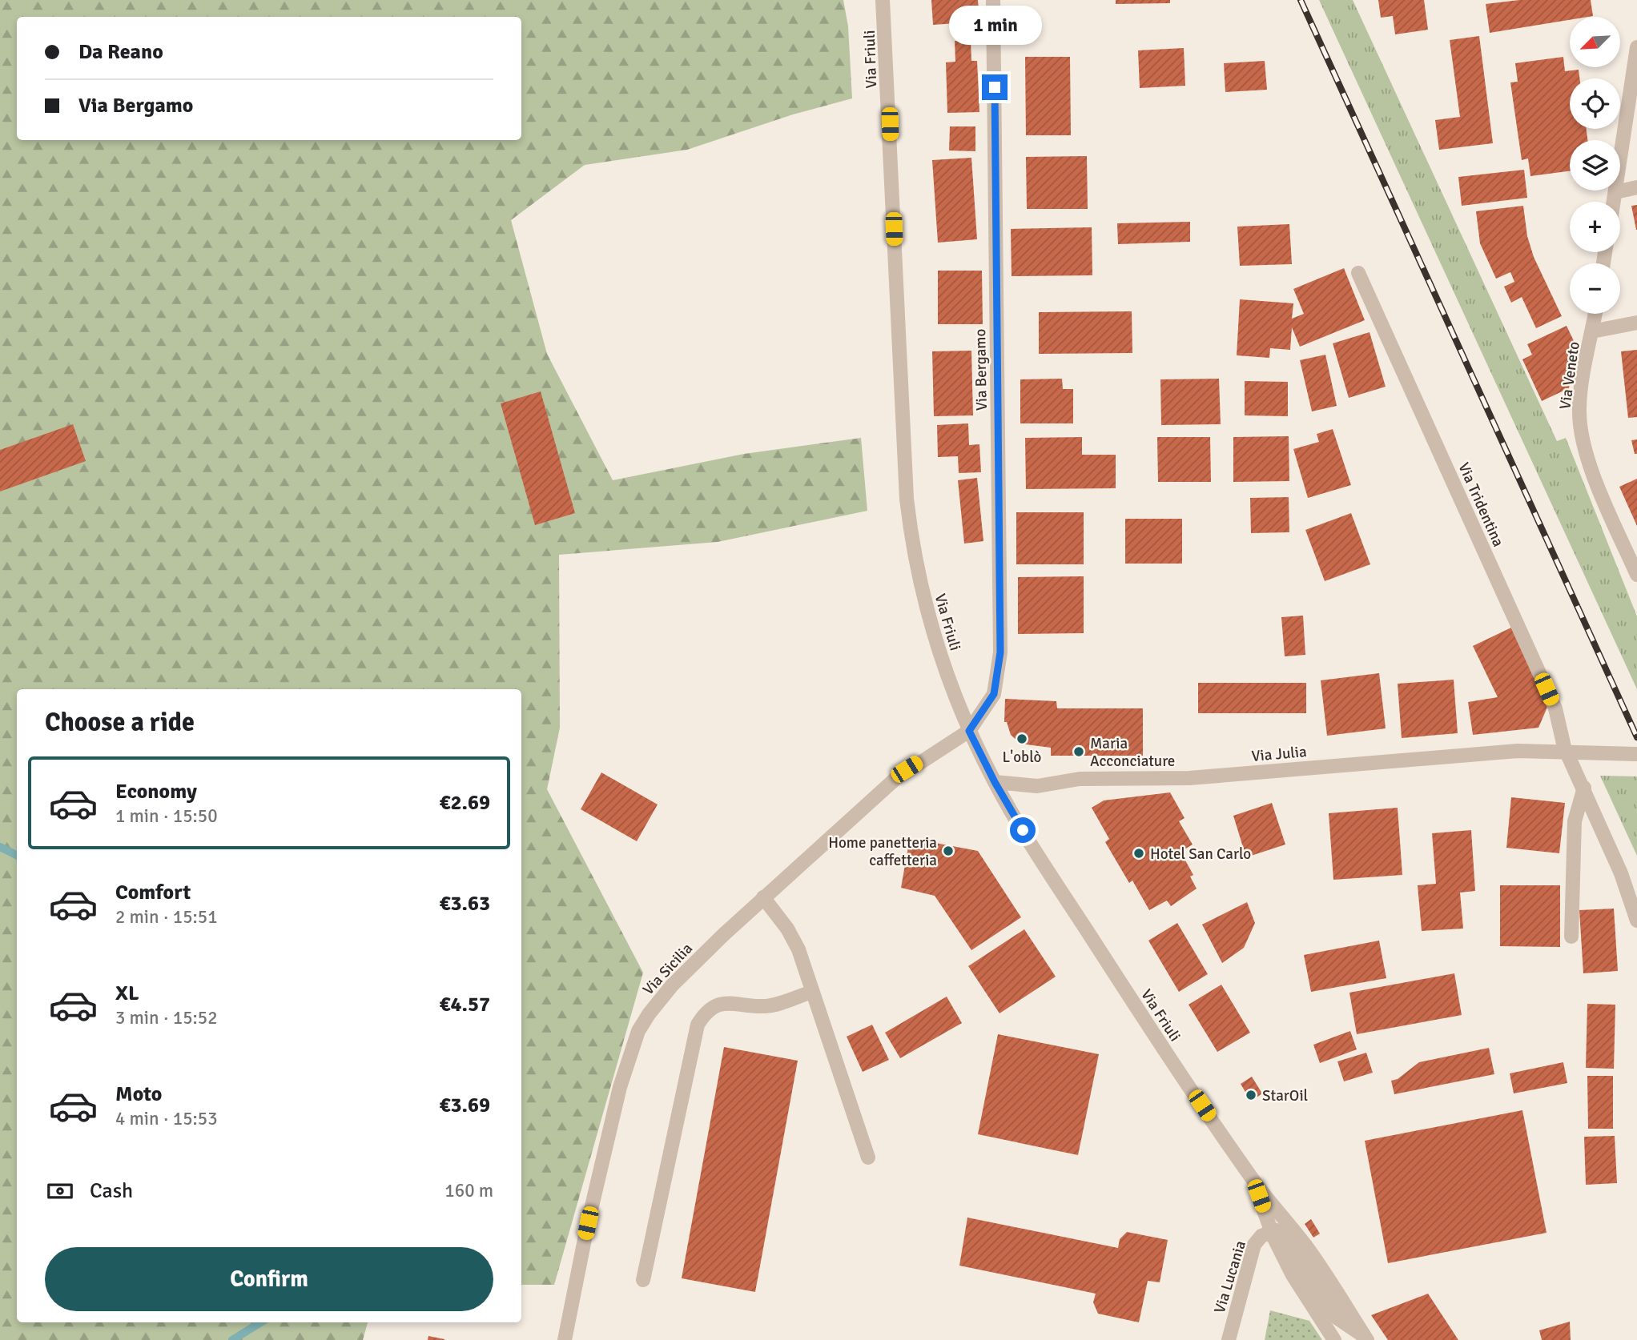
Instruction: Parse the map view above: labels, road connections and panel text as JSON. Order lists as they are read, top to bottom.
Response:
{
  "streets": {
    "street": [
      "Via Friuli",
      "Via Bergamo",
      "Via Veneto",
      "Via Tridentina",
      "Via Julia",
      "Via Sicilia",
      "Via Lucania"
    ]
  },
  "crossings": [
    ["Via Friuli", "Via Bergamo"],
    ["Via Friuli", "Via Julia"],
    ["Via Friuli", "Via Sicilia"],
    ["Via Friuli", "Via Lucania"],
    ["Via Bergamo", "Via Sicilia"],
    ["Via Tridentina", "Via Julia"]
  ],
  "places": [
    "L'oblò",
    "Maria Acconciature",
    "Home panetteria caffetteria",
    "Hotel San Carlo",
    "StarOil"
  ],
  "north": "bottom left",
  "page": {
    "bubble": "1 min",
    "map_buttons": ["+", "−"],
    "banner": ["Da Reano", "Via Bergamo"],
    "heading": "Choose a ride",
    "list": [
      {
        "name": "Economy",
        "note": "1 min · 15:50",
        "value": "€2.69"
      },
      {
        "name": "Comfort",
        "note": "2 min · 15:51",
        "value": "€3.63"
      },
      {
        "name": "XL",
        "note": "3 min · 15:52",
        "value": "€4.57"
      },
      {
        "name": "Moto",
        "note": "4 min · 15:53",
        "value": "€3.69"
      }
    ],
    "pay": ["Cash", "160 m"],
    "buttons": "Confirm"
  }
}
